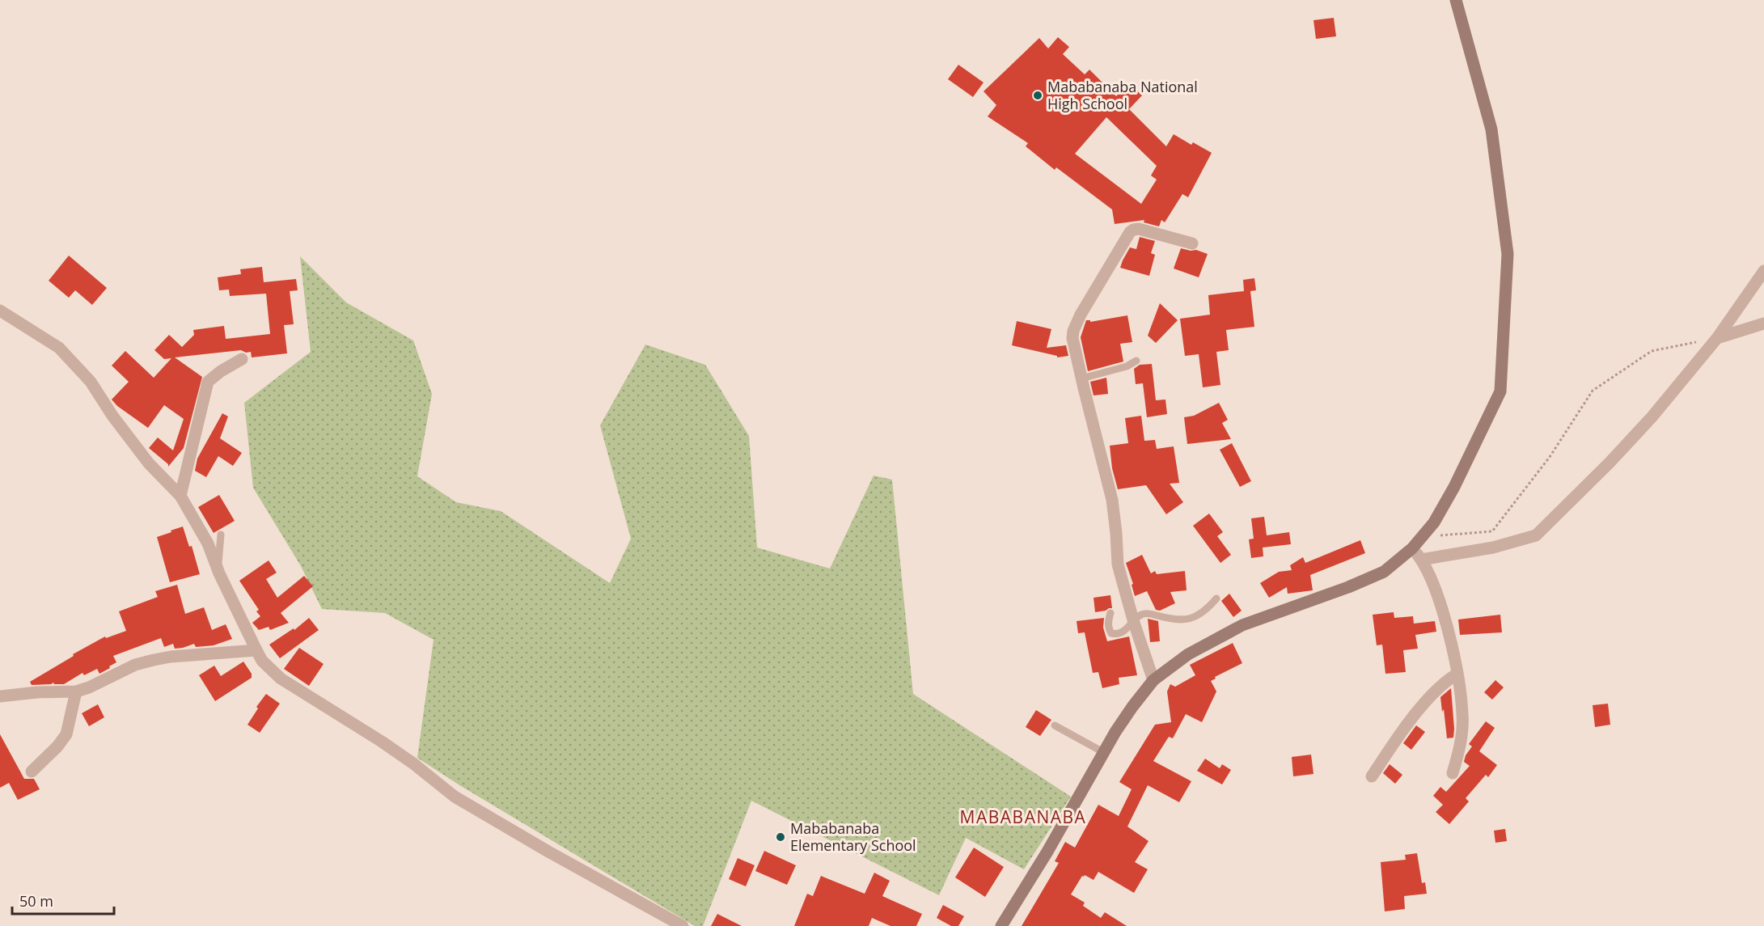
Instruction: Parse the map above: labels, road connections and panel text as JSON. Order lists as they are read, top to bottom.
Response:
{
  "districts": ["MABABANABA"],
  "places": ["Mababanaba National High School", "Mababanaba Elementary School"],
  "scale_bar": "50 m"
}
